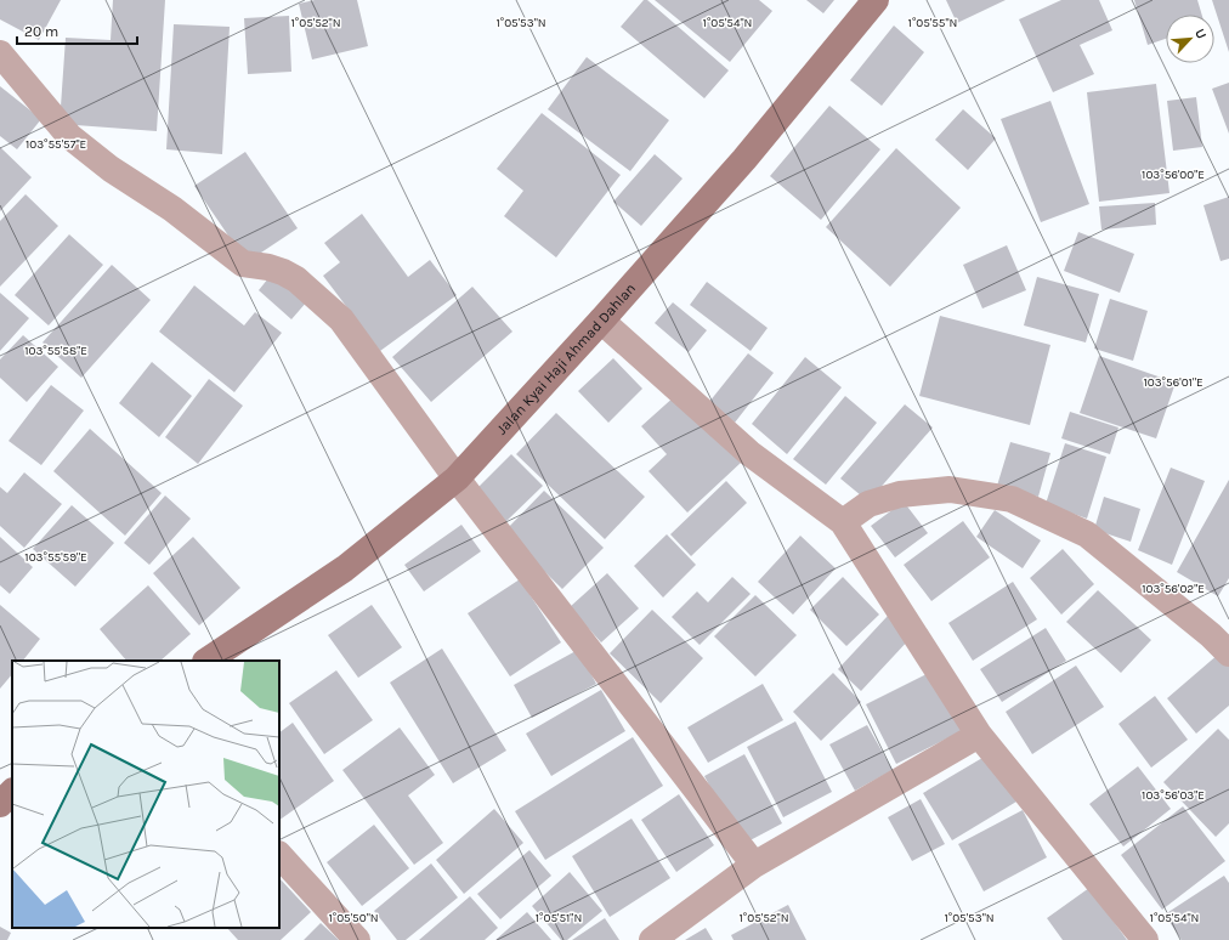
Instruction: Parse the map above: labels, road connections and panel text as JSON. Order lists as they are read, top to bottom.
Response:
{
  "streets": {
    "main road": ["Jalan Kyai Haji Ahmad Dahlan"]
  },
  "scale_bar": "20 m",
  "north": "top right",
  "coordinates": [
    "1°05'52\"N",
    "1°05'53\"N",
    "1°05'54\"N",
    "1°05'55\"N",
    "103°55'57\"E",
    "103°56'00\"E",
    "103°55'58\"E",
    "103°56'01\"E",
    "103°55'59\"E",
    "103°56'02\"E",
    "103°56'03\"E",
    "1°05'50\"N",
    "1°05'51\"N"
  ]
}
